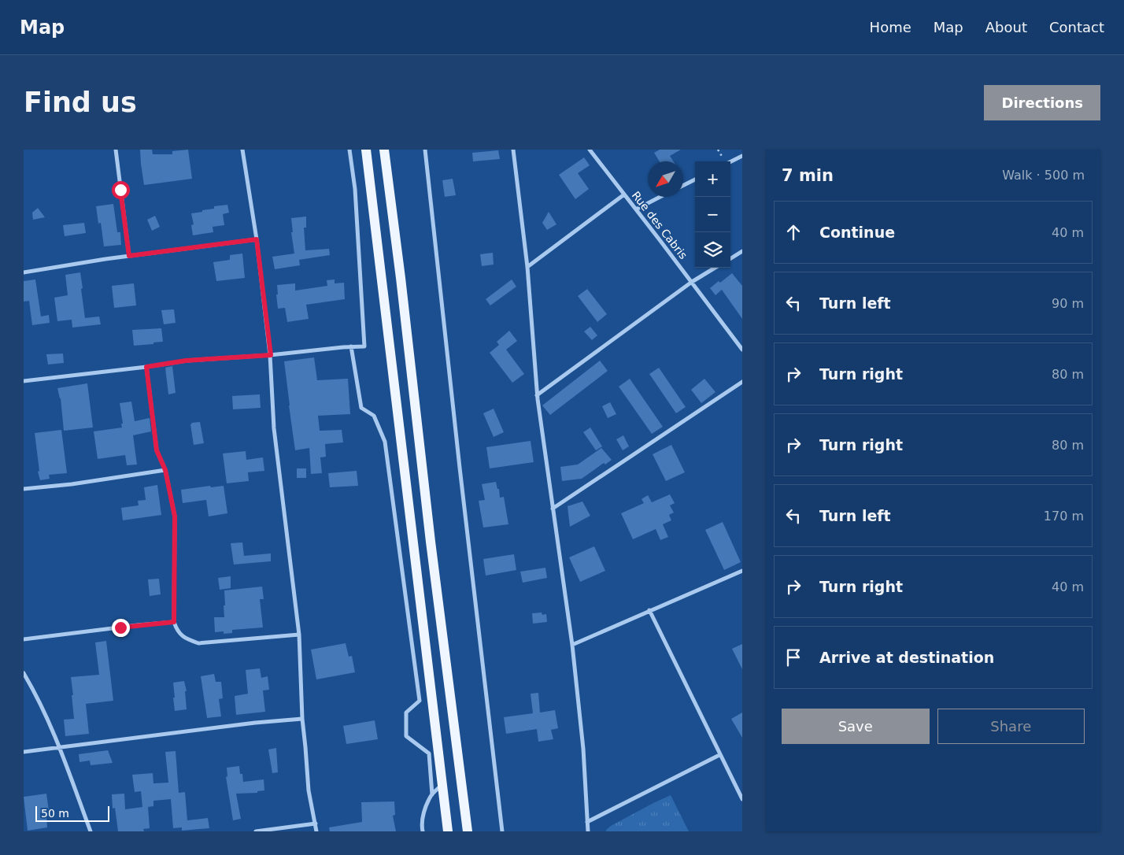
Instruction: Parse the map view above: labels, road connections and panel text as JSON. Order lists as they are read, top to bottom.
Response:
{
  "streets": {
    "street": ["Rue des Cabris"]
  },
  "scale_bar": "50 m",
  "north": "bottom left",
  "page": {
    "header": "Map",
    "nav": [
      "Home",
      "Map",
      "About",
      "Contact"
    ],
    "buttons": [
      "Directions",
      ["Save", "Share"]
    ],
    "title": "Find us",
    "heading": ["7 min", "Walk · 500 m"],
    "map_buttons": ["+", "−"],
    "list": [
      ["Continue", "40 m"],
      ["Turn left", "90 m"],
      ["Turn right", "80 m"],
      ["Turn right", "80 m"],
      ["Turn left", "170 m"],
      ["Turn right", "40 m"],
      "Arrive at destination"
    ],
    "scale": "50 m"
  }
}
